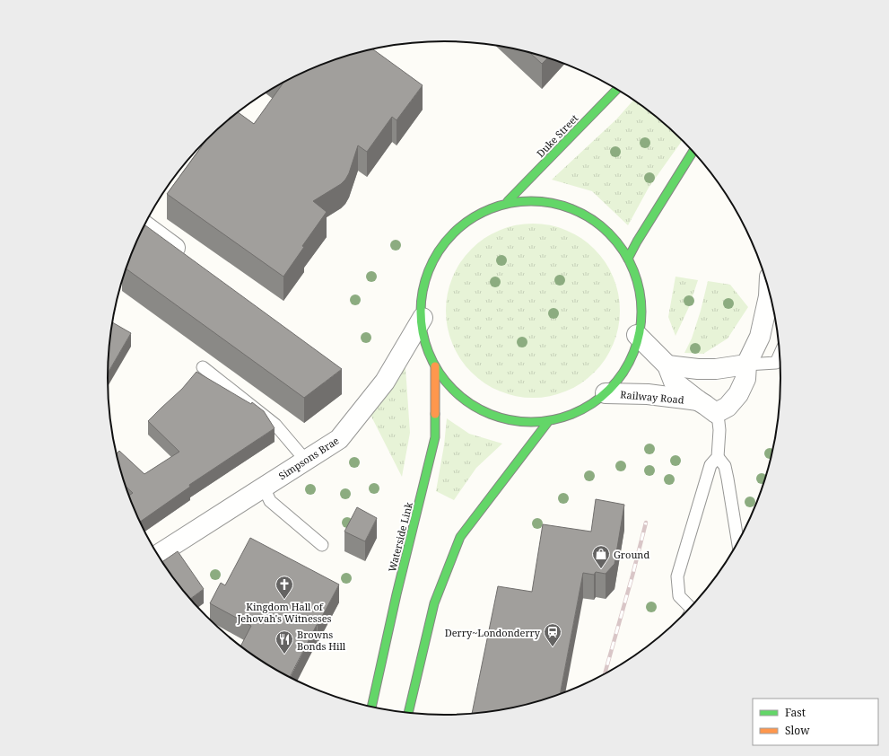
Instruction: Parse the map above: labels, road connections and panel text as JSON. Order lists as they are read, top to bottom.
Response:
{
  "streets": {
    "highway": ["Duke Street", "Waterside Link"],
    "street": ["Railway Road", "Simpsons Brae"]
  },
  "places": {
    "shop": ["Ground"],
    "church": ["Kingdom Hall of Jehovah's Witnesses"],
    "station": ["Derry~Londonderry"],
    "restaurant": ["Browns Bonds Hill"]
  },
  "legend": ["Fast", "Slow"]
}
